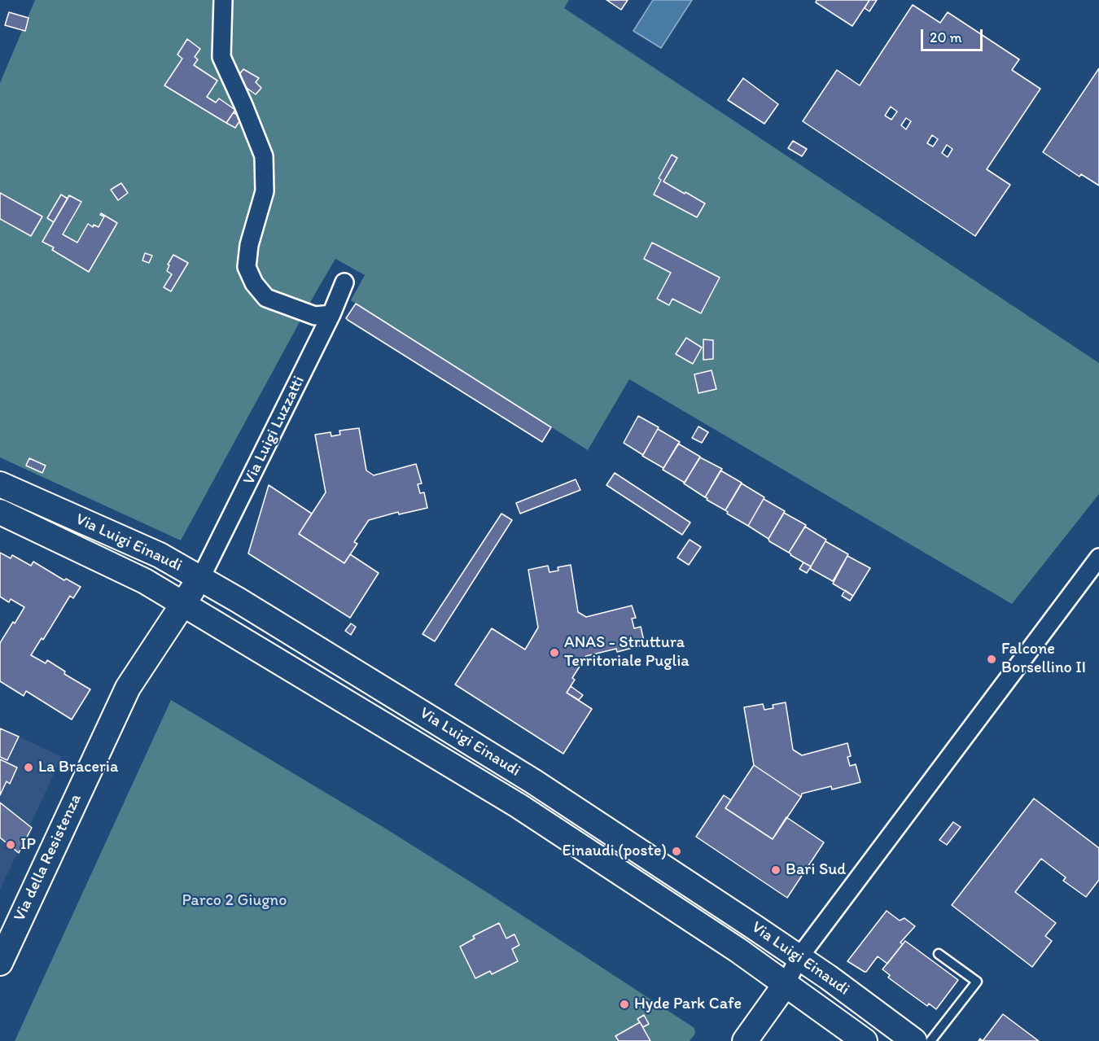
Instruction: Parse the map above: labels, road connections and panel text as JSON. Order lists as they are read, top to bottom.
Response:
{
  "streets": {
    "main road": ["Via Luigi Einaudi", "Via della Resistenza"],
    "street": ["Via Luigi Luzzatti"]
  },
  "crossings": [
    ["Via Luigi Luzzatti", "Via Luigi Einaudi"],
    ["Via Luigi Luzzatti", "Via della Resistenza"],
    ["Via Luigi Einaudi", "Via della Resistenza"]
  ],
  "parks": ["Parco 2 Giugno"],
  "places": [
    "ANAS - Struttura Territoriale Puglia",
    "Falcone Borsellino II",
    "La Braceria",
    "IP",
    "Einaudi (poste)",
    "Bari Sud",
    "Hyde Park Cafe"
  ],
  "scale_bar": "20 m"
}
